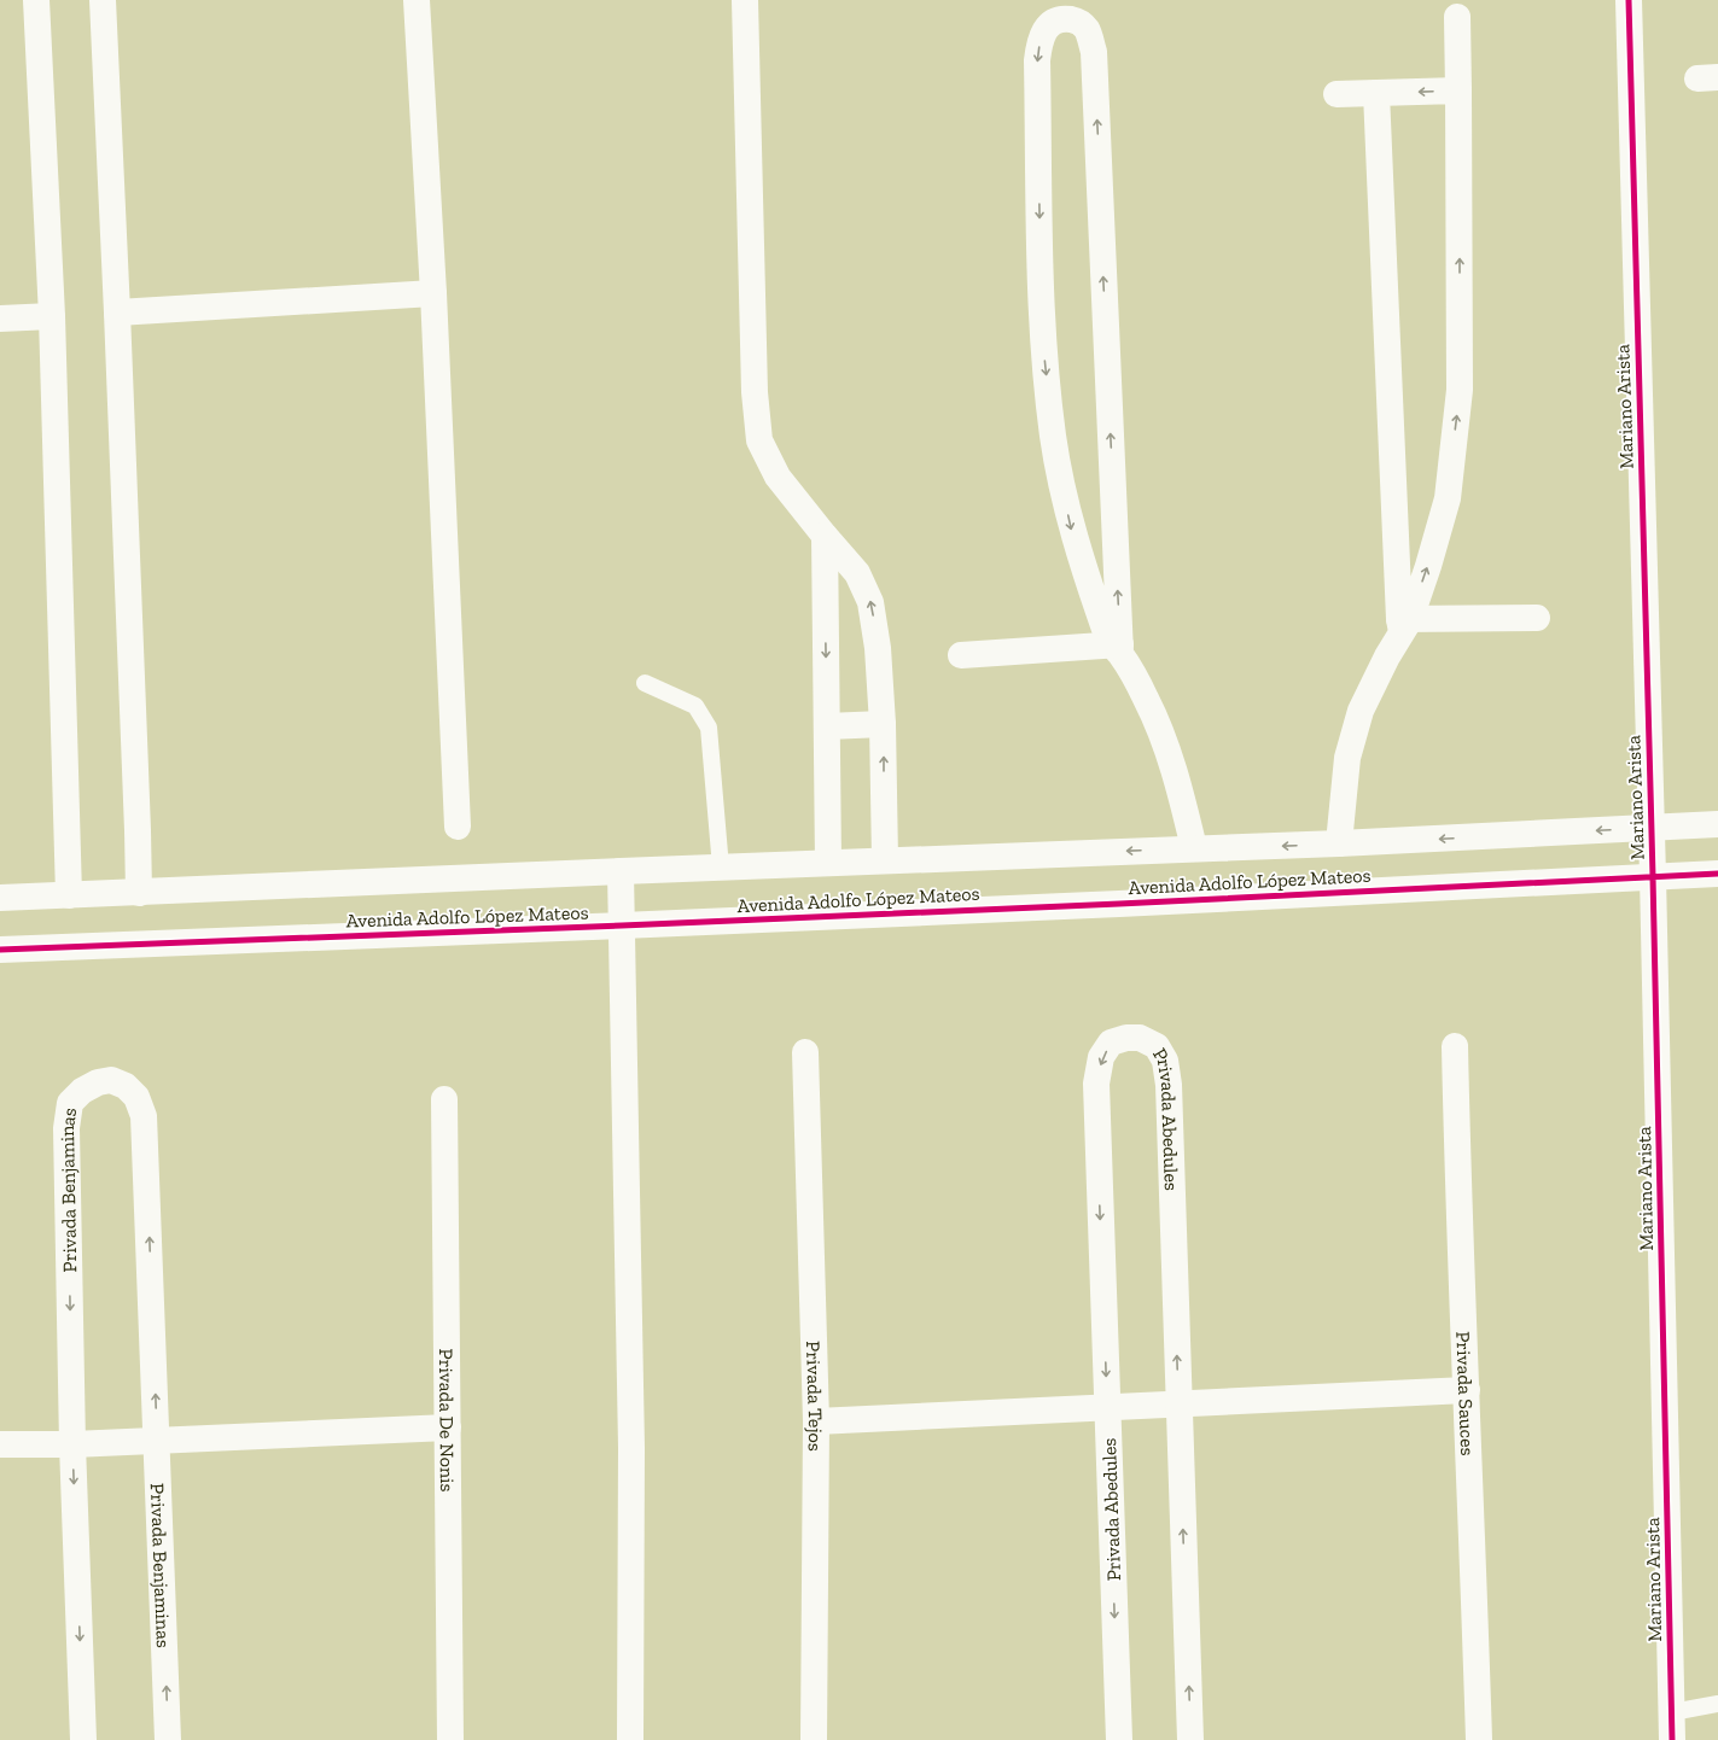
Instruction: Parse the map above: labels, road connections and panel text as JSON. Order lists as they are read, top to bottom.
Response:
{
  "streets": {
    "street": [
      "Mariano Arista",
      "Avenida Adolfo López Mateos",
      "Privada Abedules",
      "Privada Benjaminas",
      "Privada Sauces",
      "Privada Tejos",
      "Privada De Nonis"
    ]
  },
  "crossings": [
    ["Mariano Arista", "Avenida Adolfo López Mateos"]
  ]
}
